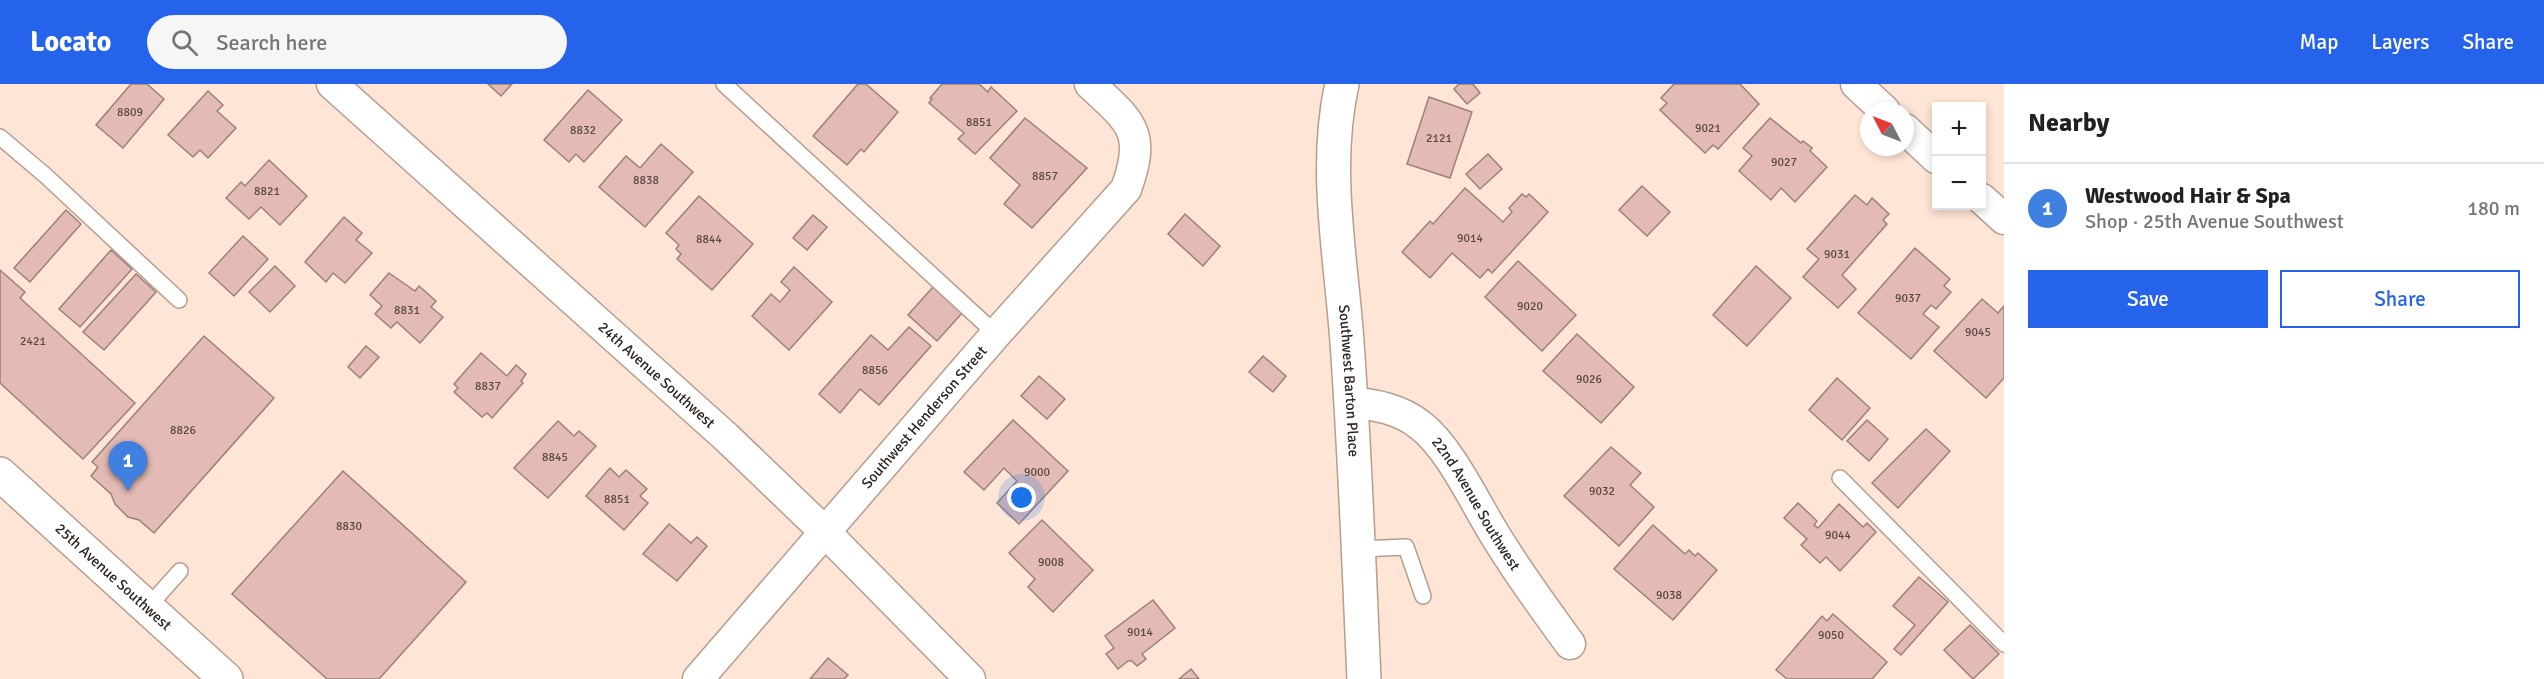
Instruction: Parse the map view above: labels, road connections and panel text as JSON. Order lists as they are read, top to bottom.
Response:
{
  "streets": {
    "street": [
      "24th Avenue Southwest",
      "Southwest Barton Place",
      "Southwest Henderson Street",
      "22nd Avenue Southwest",
      "25th Avenue Southwest"
    ]
  },
  "crossings": [
    ["24th Avenue Southwest", "Southwest Henderson Street"],
    ["Southwest Barton Place", "22nd Avenue Southwest"]
  ],
  "house_numbers": [
    "8809",
    "8851",
    "9021",
    "8832",
    "2121",
    "9027",
    "8857",
    "8838",
    "8821",
    "9014",
    "8844",
    "9031",
    "9037",
    "9020",
    "8831",
    "9045",
    "2421",
    "8856",
    "9026",
    "8837",
    "8826",
    "8845",
    "9000",
    "9032",
    "8851",
    "8830",
    "9044",
    "9008",
    "9038",
    "9014",
    "9050"
  ],
  "north": "top left",
  "page": {
    "header": "Locato",
    "search": "Search here",
    "nav": ["Map", "Layers", "Share"],
    "heading": "Nearby",
    "map_buttons": ["+", "−"],
    "list": [
      {
        "mark": "1",
        "name": "Westwood Hair & Spa",
        "note": "Shop · 25th Avenue Southwest",
        "value": "180 m"
      }
    ],
    "buttons": ["Save", "Share"],
    "pins": "1"
  }
}
